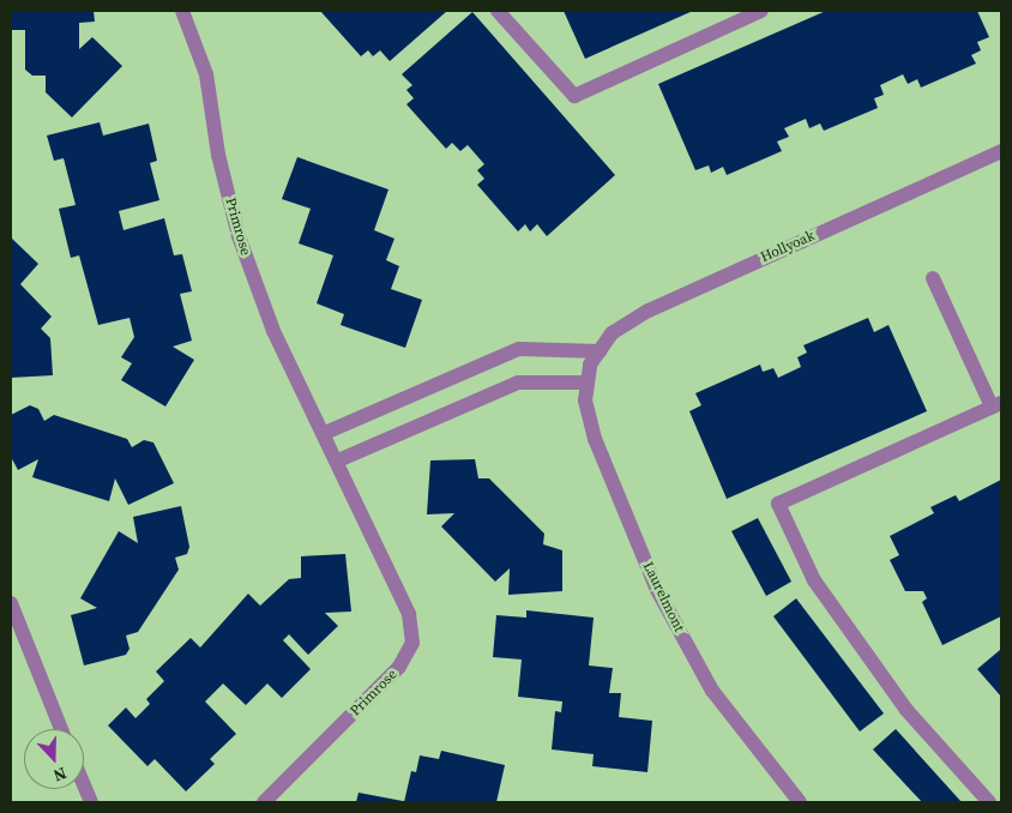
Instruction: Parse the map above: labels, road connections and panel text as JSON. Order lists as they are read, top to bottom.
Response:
{
  "streets": {
    "street": ["Primrose", "Hollyoak", "Laurelmont"]
  },
  "crossings": [
    ["Hollyoak", "Laurelmont"]
  ],
  "north": "bottom"
}
